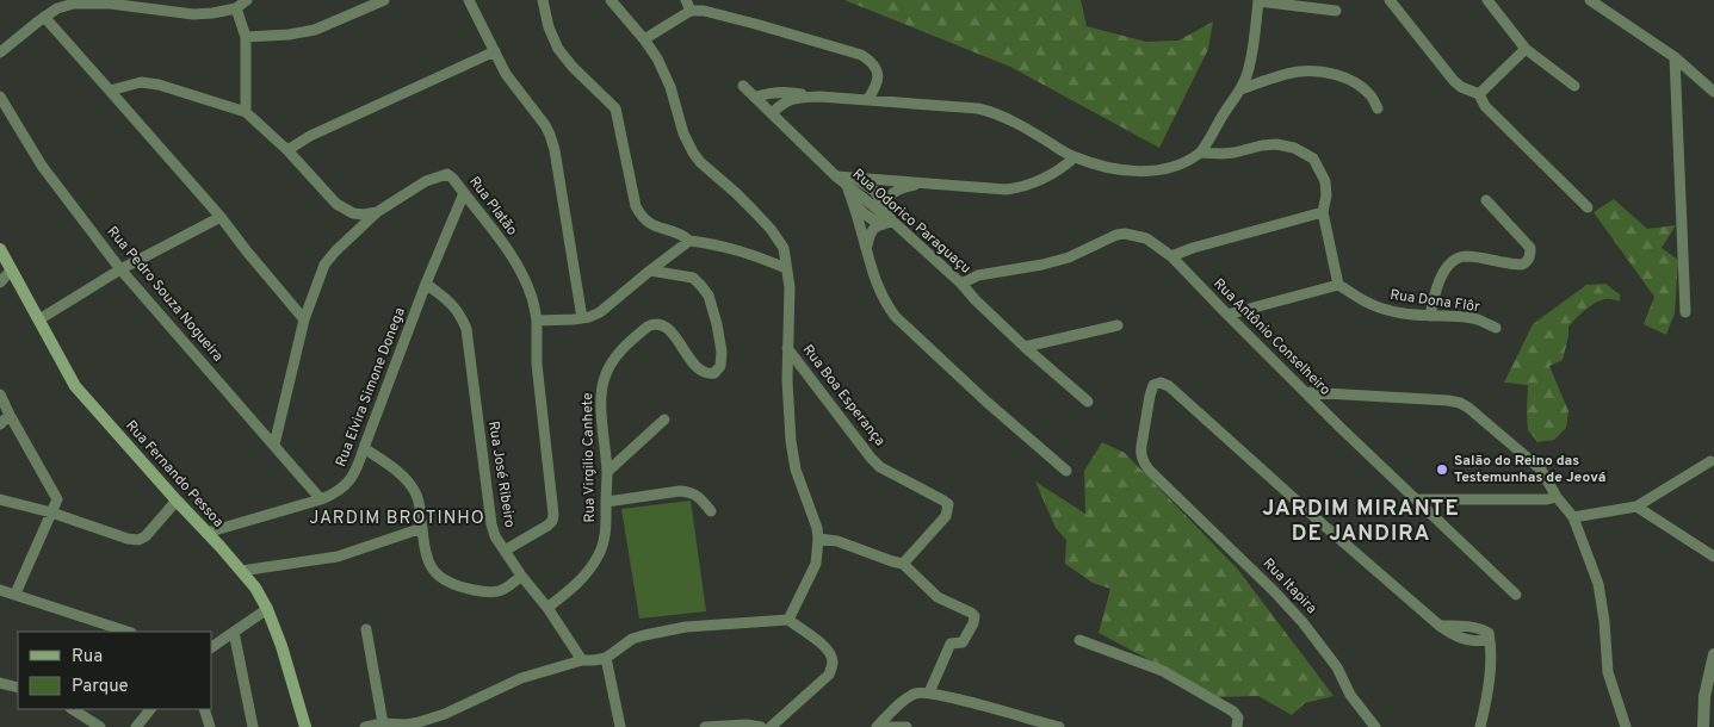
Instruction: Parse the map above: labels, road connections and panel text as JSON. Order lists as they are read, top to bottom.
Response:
{
  "streets": {
    "main road": ["Rua Fernando Pessoa"],
    "street": [
      "Rua Platão",
      "Rua Odorico Paraguaçu",
      "Rua Pedro Souza Nogueira",
      "Rua Dona Flôr",
      "Rua Antônio Conselheiro",
      "Rua Elvira Simone Donega",
      "Rua Boa Esperança",
      "Rua Virgilio Canhete",
      "Rua José Ribeiro",
      "Rua Itapira"
    ]
  },
  "crossings": [
    ["Rua Platão", "Rua Pedro Souza Nogueira"],
    ["Rua Platão", "Rua Elvira Simone Donega"],
    ["Rua Platão", "Rua José Ribeiro"],
    ["Rua Odorico Paraguaçu", "Rua Antônio Conselheiro"],
    ["Rua Pedro Souza Nogueira", "Rua Elvira Simone Donega"],
    ["Rua Elvira Simone Donega", "Rua Fernando Pessoa"],
    ["Rua Elvira Simone Donega", "Rua José Ribeiro"],
    ["Rua Virgilio Canhete", "Rua José Ribeiro"]
  ],
  "districts": ["JARDIM MIRANTE DE JANDIRA", "JARDIM BROTINHO"],
  "places": ["Salão do Reino das Testemunhas de Jeová"],
  "legend": ["Rua", "Parque"]
}
